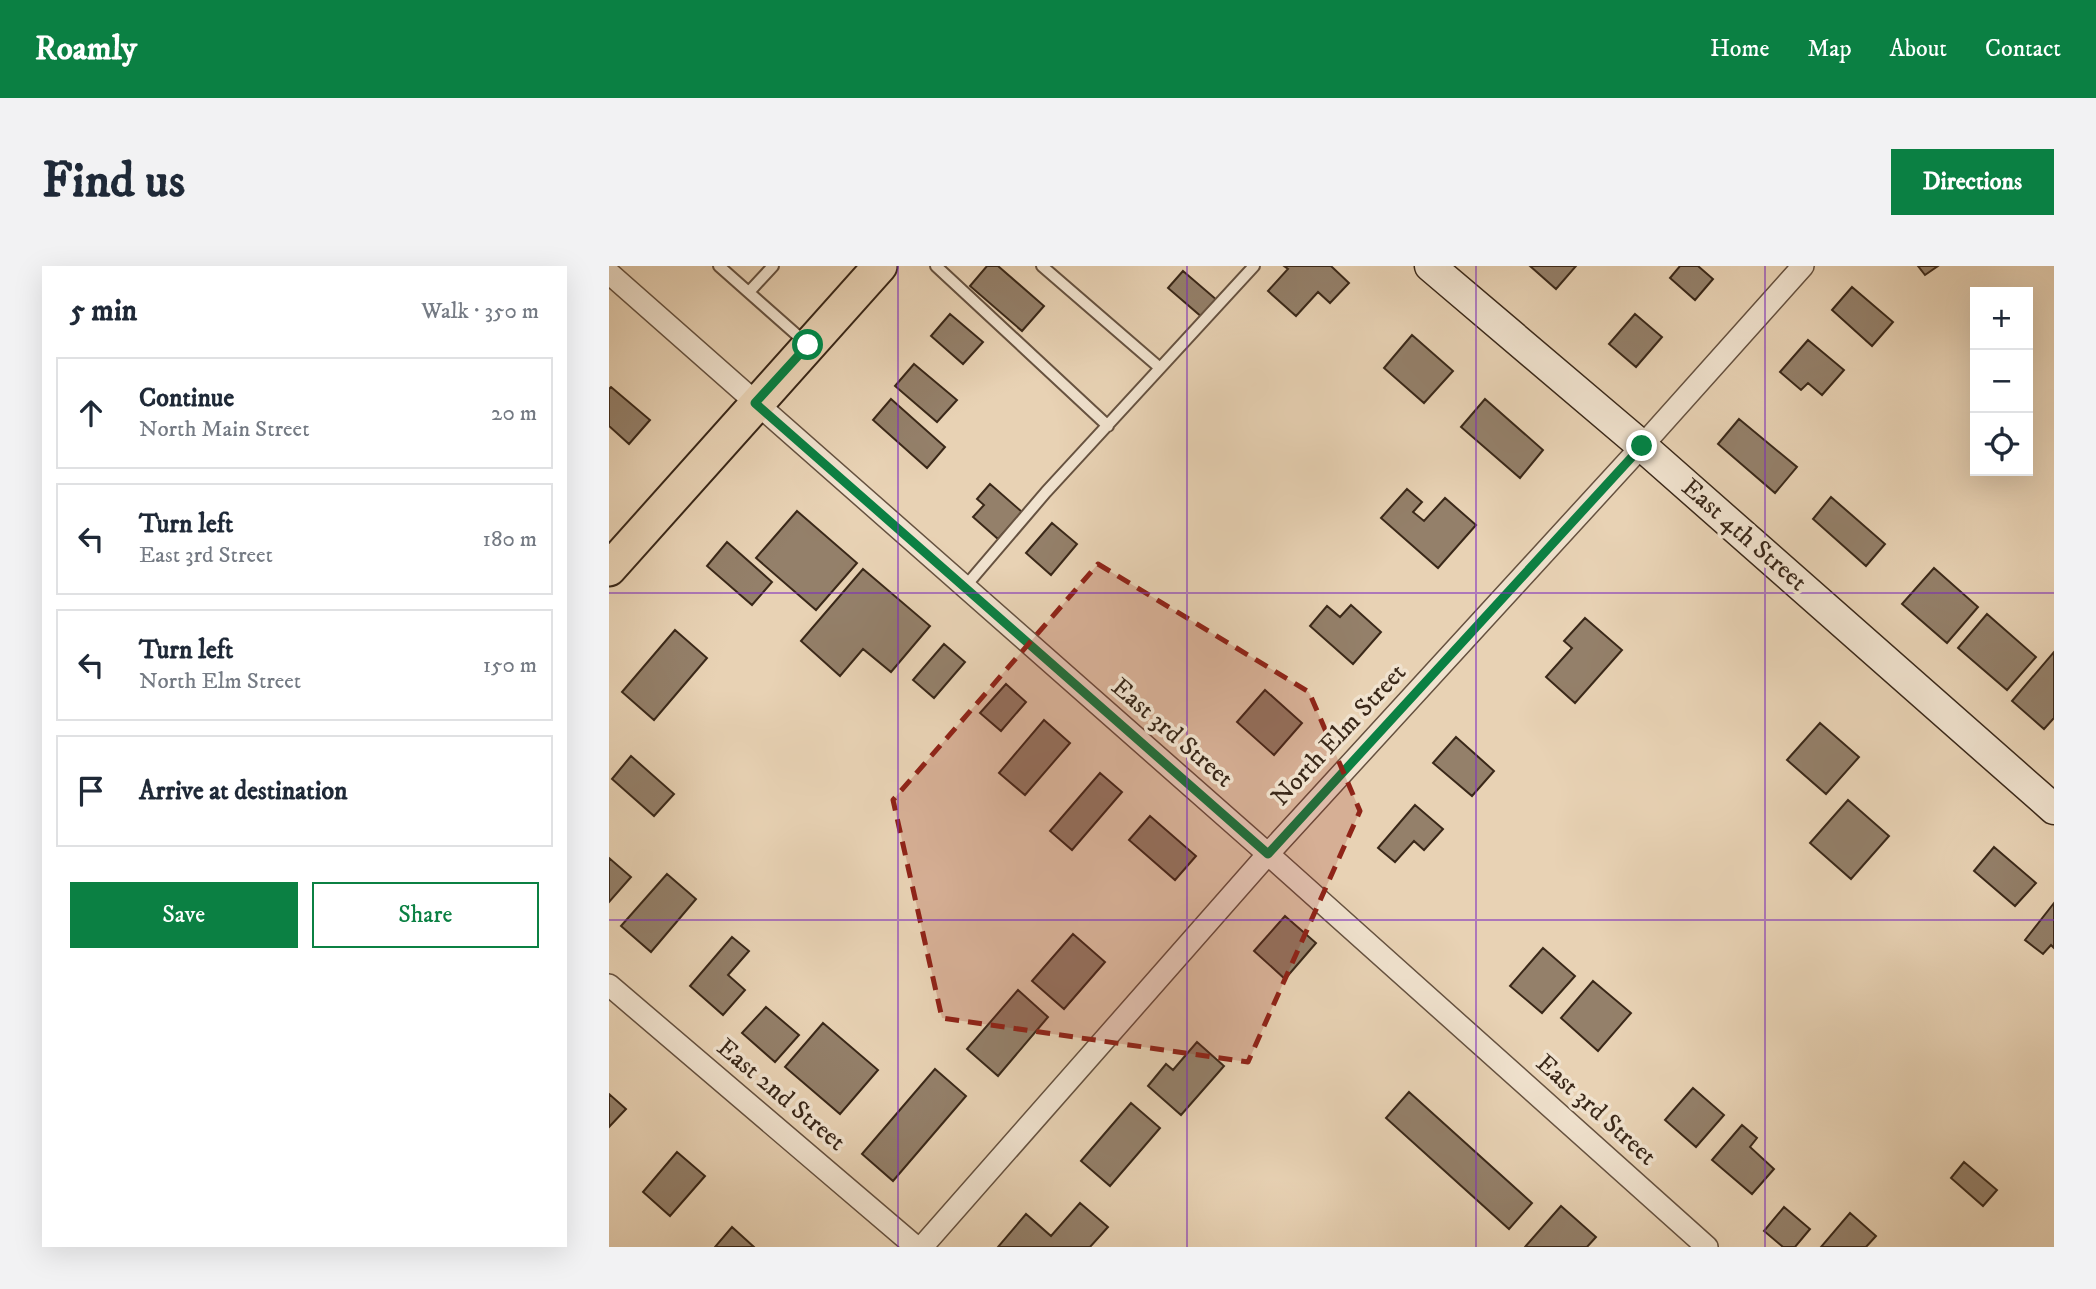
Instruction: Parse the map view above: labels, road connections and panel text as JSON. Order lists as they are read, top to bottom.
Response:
{
  "streets": {
    "street": [
      "East 4th Street",
      "East 3rd Street",
      "North Elm Street",
      "East 2nd Street"
    ]
  },
  "crossings": [
    ["East 4th Street", "North Elm Street"],
    ["East 3rd Street", "North Elm Street"]
  ],
  "page": {
    "header": "Roamly",
    "nav": [
      "Home",
      "Map",
      "About",
      "Contact"
    ],
    "buttons": [
      "Directions",
      ["Save", "Share"]
    ],
    "title": "Find us",
    "heading": ["5 min", "Walk · 350 m"],
    "map_buttons": ["+", "−"],
    "list": [
      ["Continue", "North Main Street", "20 m"],
      ["Turn left", "East 3rd Street", "180 m"],
      ["Turn left", "North Elm Street", "150 m"],
      "Arrive at destination"
    ]
  }
}
